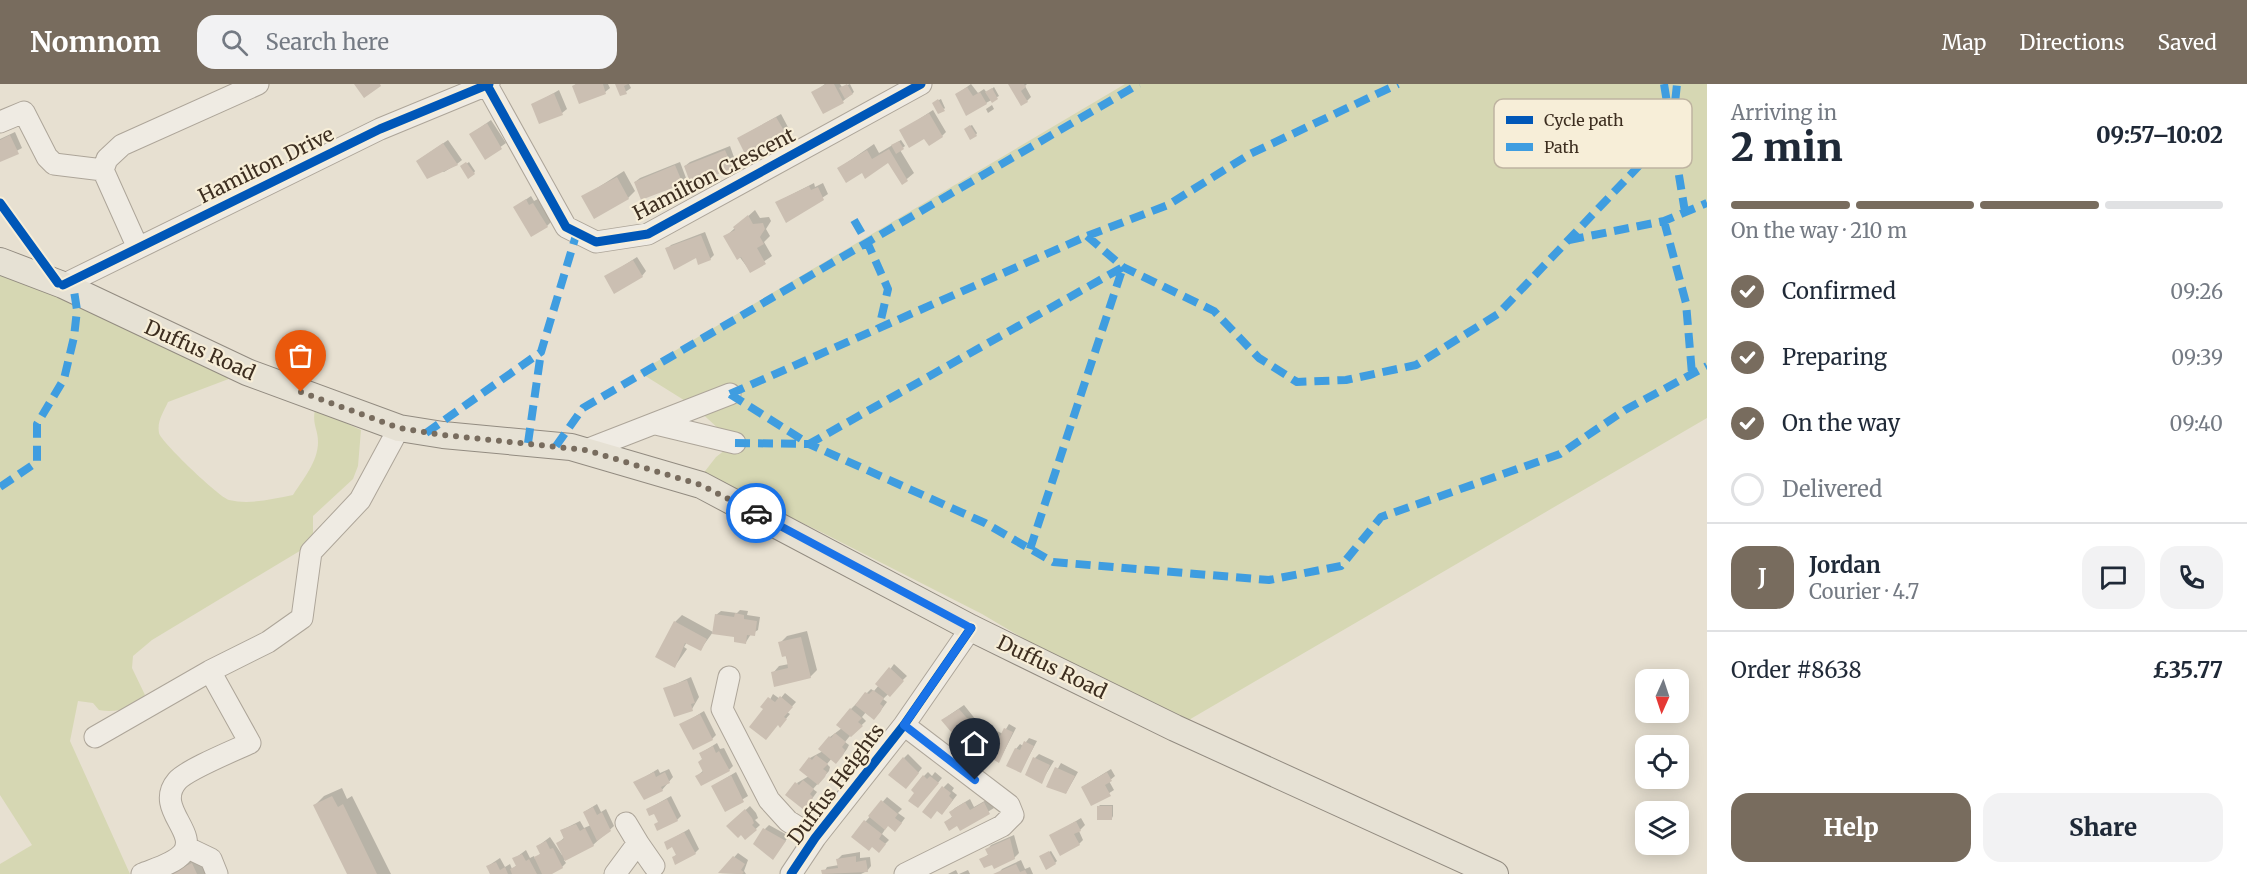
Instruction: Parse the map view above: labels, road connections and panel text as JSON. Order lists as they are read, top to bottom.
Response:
{
  "streets": {
    "main road": ["Duffus Road"],
    "street": ["Hamilton Drive", "Hamilton Crescent", "Duffus Heights"]
  },
  "crossings": [
    ["Hamilton Drive", "Hamilton Crescent"],
    ["Hamilton Drive", "Duffus Road"],
    ["Duffus Road", "Duffus Heights"]
  ],
  "legend": ["Cycle path", "Path"],
  "north": "bottom",
  "page": {
    "header": "Nomnom",
    "search": "Search here",
    "nav": ["Map", "Directions", "Saved"],
    "heading": ["2 min", "Arriving in", "09:57–10:02"],
    "panel": [
      "Jordan",
      "Courier · 4.7",
      "Order #8638",
      "£35.77"
    ],
    "bar": "On the way · 210 m",
    "list": [
      ["Confirmed", "09:26"],
      ["Preparing", "09:39"],
      ["On the way", "09:40"],
      "Delivered"
    ],
    "round": "J",
    "buttons": ["Help", "Share"]
  }
}
